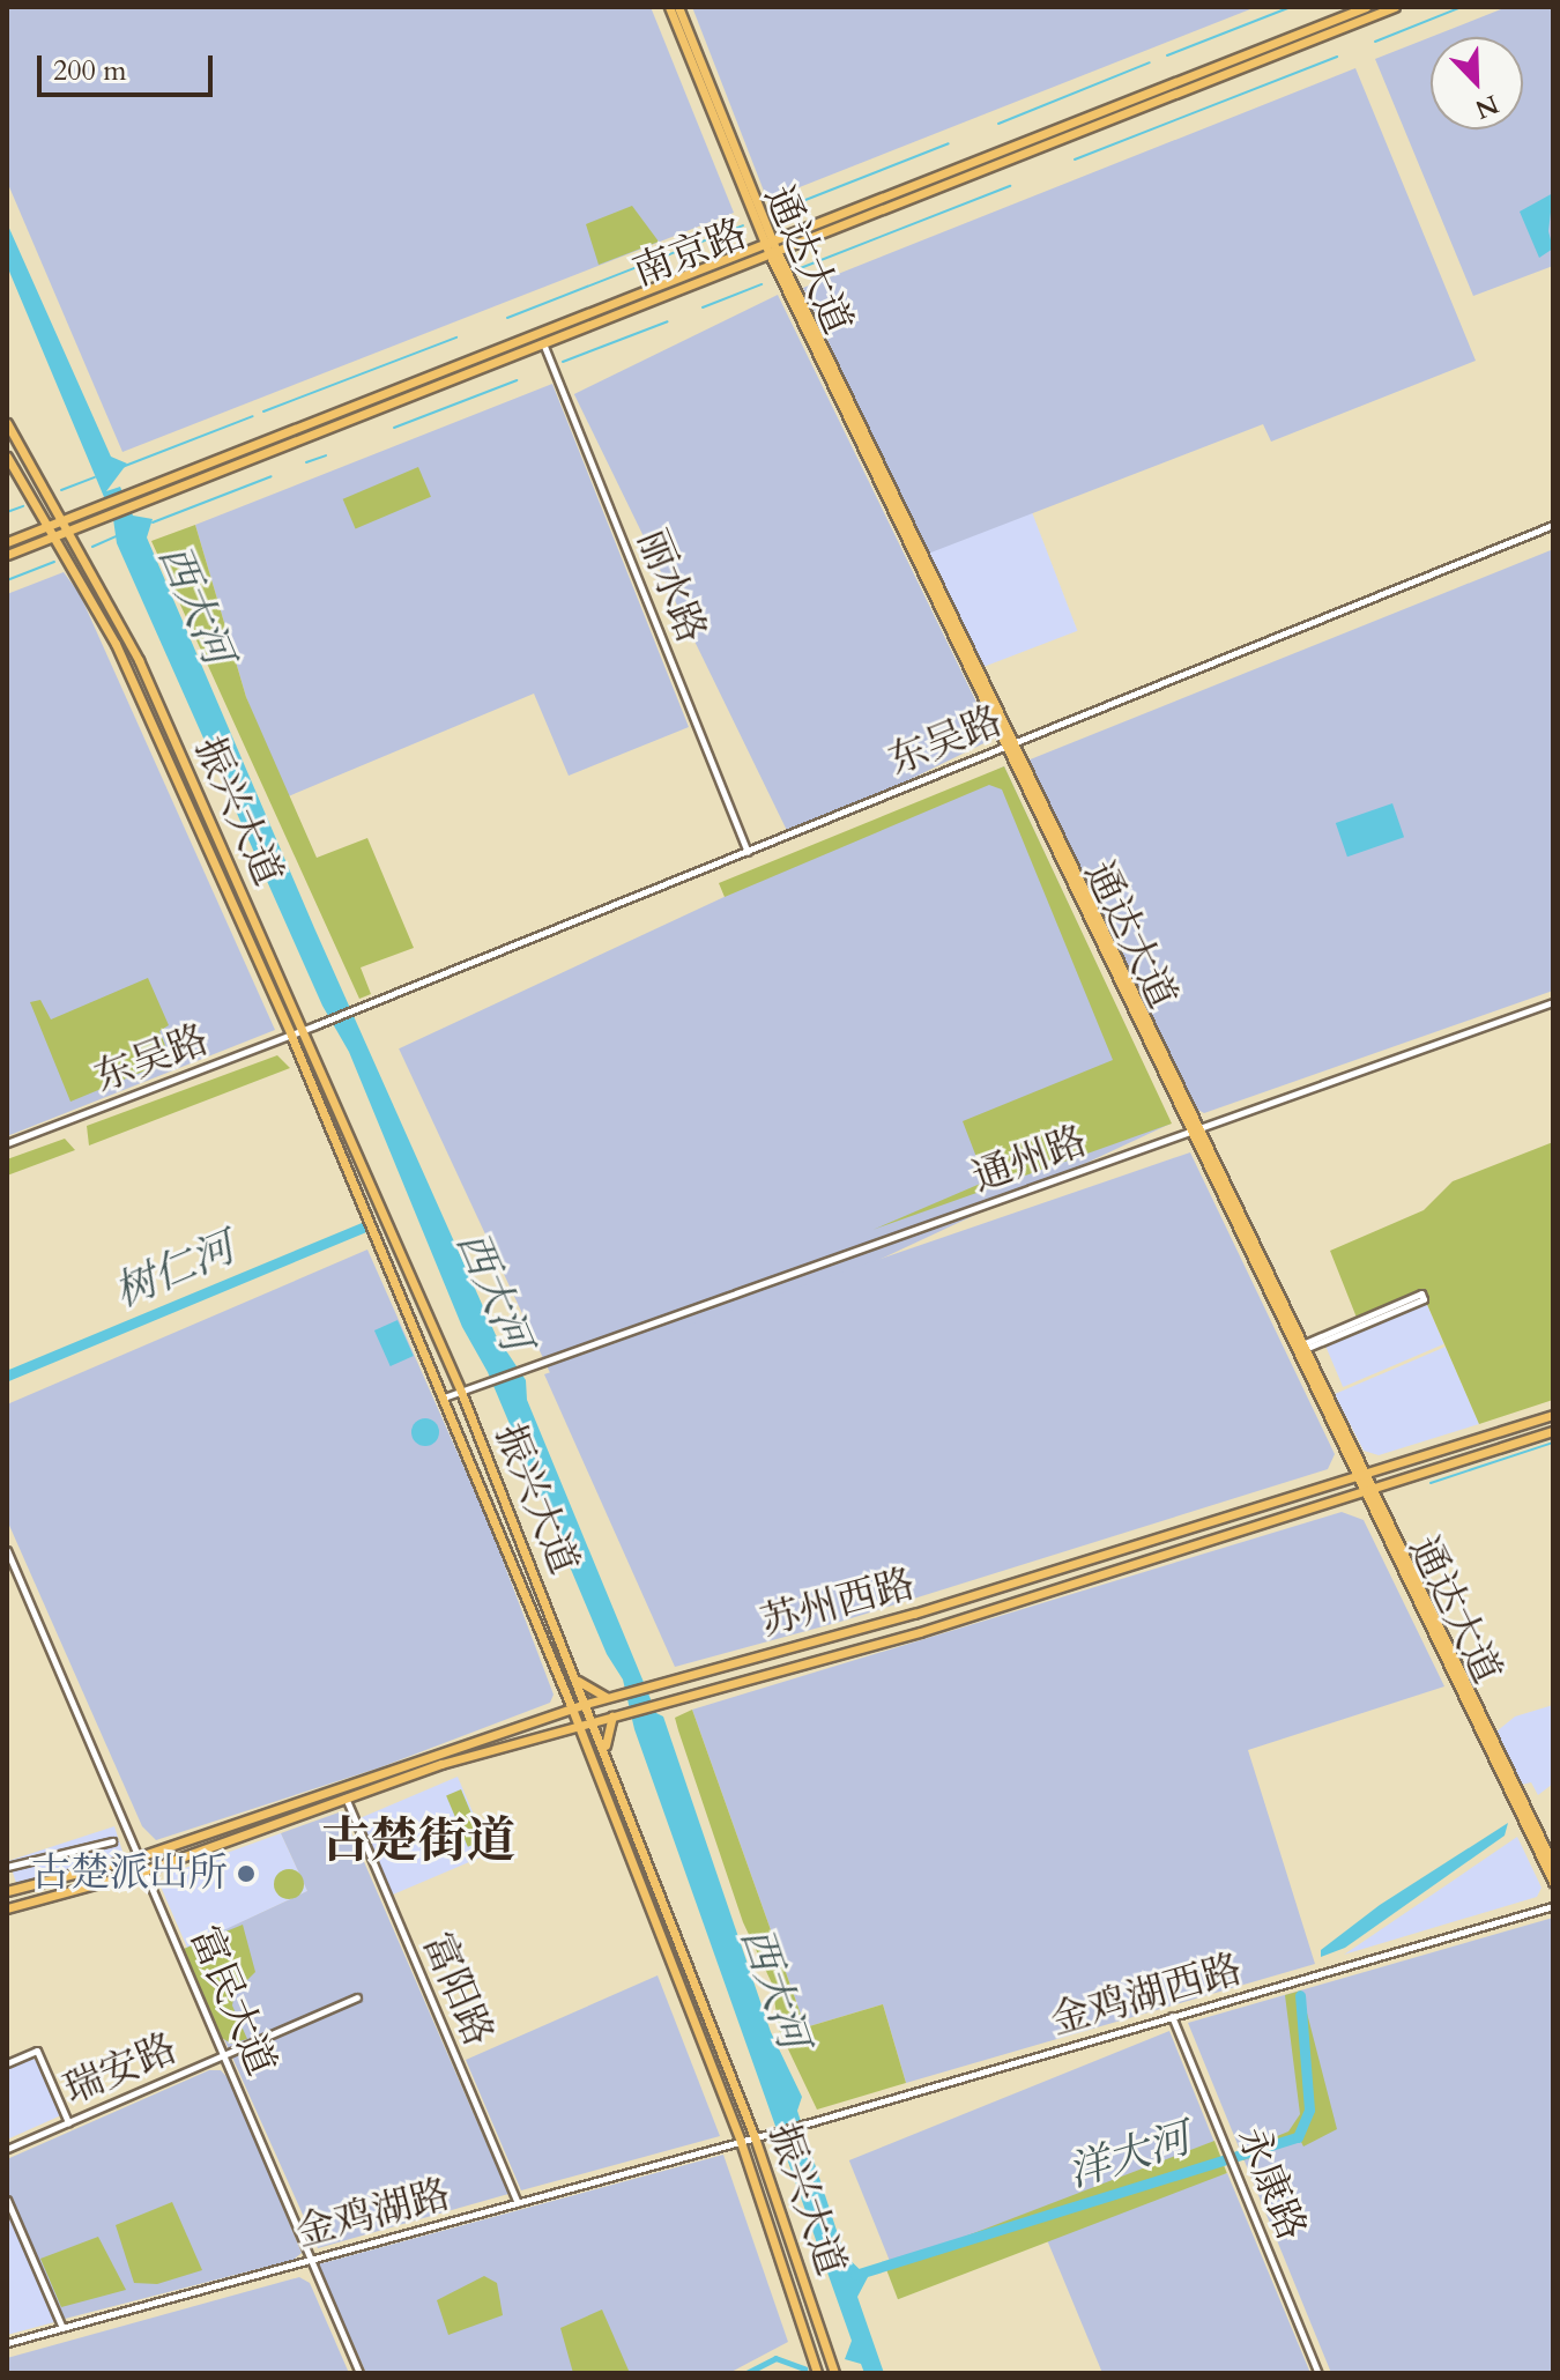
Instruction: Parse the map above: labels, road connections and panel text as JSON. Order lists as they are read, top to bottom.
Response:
{
  "streets": {
    "main road": [
      "南京路",
      "通达大道",
      "振兴大道",
      "苏州西路"
    ],
    "street": [
      "丽水路",
      "东吴路",
      "通州路",
      "富阳路",
      "金鸡湖西路",
      "富民大道",
      "瑞安路",
      "永康路",
      "金鸡湖路"
    ]
  },
  "crossings": [
    ["南京路", "通达大道"],
    ["南京路", "丽水路"],
    ["南京路", "振兴大道"],
    ["通达大道", "东吴路"],
    ["通达大道", "通州路"],
    ["通达大道", "苏州西路"],
    ["丽水路", "东吴路"],
    ["东吴路", "振兴大道"],
    ["振兴大道", "通州路"],
    ["振兴大道", "苏州西路"],
    ["振兴大道", "金鸡湖西路"],
    ["振兴大道", "金鸡湖路"],
    ["苏州西路", "富阳路"],
    ["苏州西路", "富民大道"],
    ["富阳路", "金鸡湖路"],
    ["金鸡湖西路", "永康路"],
    ["金鸡湖西路", "金鸡湖路"],
    ["富民大道", "瑞安路"],
    ["富民大道", "金鸡湖路"]
  ],
  "districts": ["古楚街道"],
  "water": ["西大河", "树仁河", "洋大河"],
  "places": ["古楚派出所"],
  "scale_bar": "200 m",
  "north": "bottom right"
}
